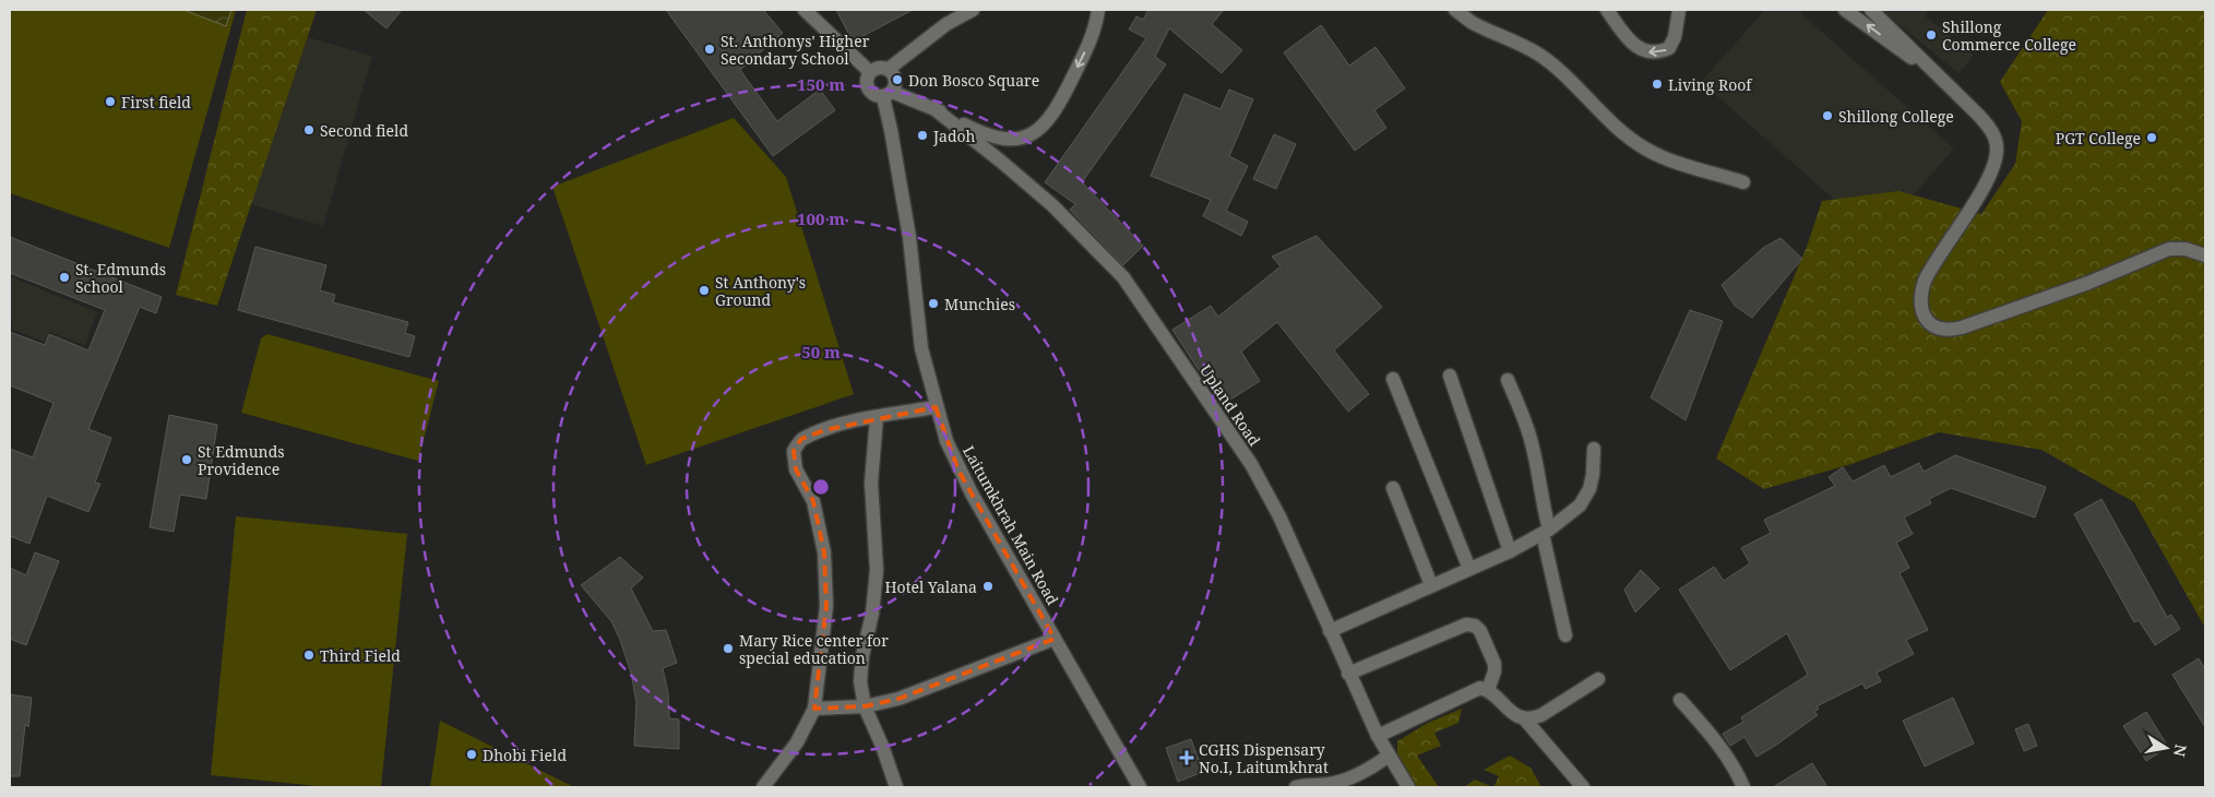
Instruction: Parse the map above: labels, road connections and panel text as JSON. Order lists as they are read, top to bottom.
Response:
{
  "streets": {
    "street": ["Upland Road", "Laitumkhrah Main Road"]
  },
  "places": {
    "other": [
      "Shillong Commerce College",
      "St. Anthonys' Higher Secondary School",
      "Don Bosco Square",
      "Living Roof",
      "First field",
      "Shillong College",
      "Second field",
      "Jadoh",
      "PGT College",
      "St. Edmunds School",
      "St Anthony's Ground",
      "Munchies",
      "St Edmunds Providence",
      "Hotel Yalana",
      "Mary Rice center for special education",
      "Third Field",
      "Dhobi Field"
    ],
    "health": ["CGHS Dispensary No.I, Laitumkhrat"]
  },
  "north": "right",
  "rings": ["150 m", "100 m", "50 m"]
}
